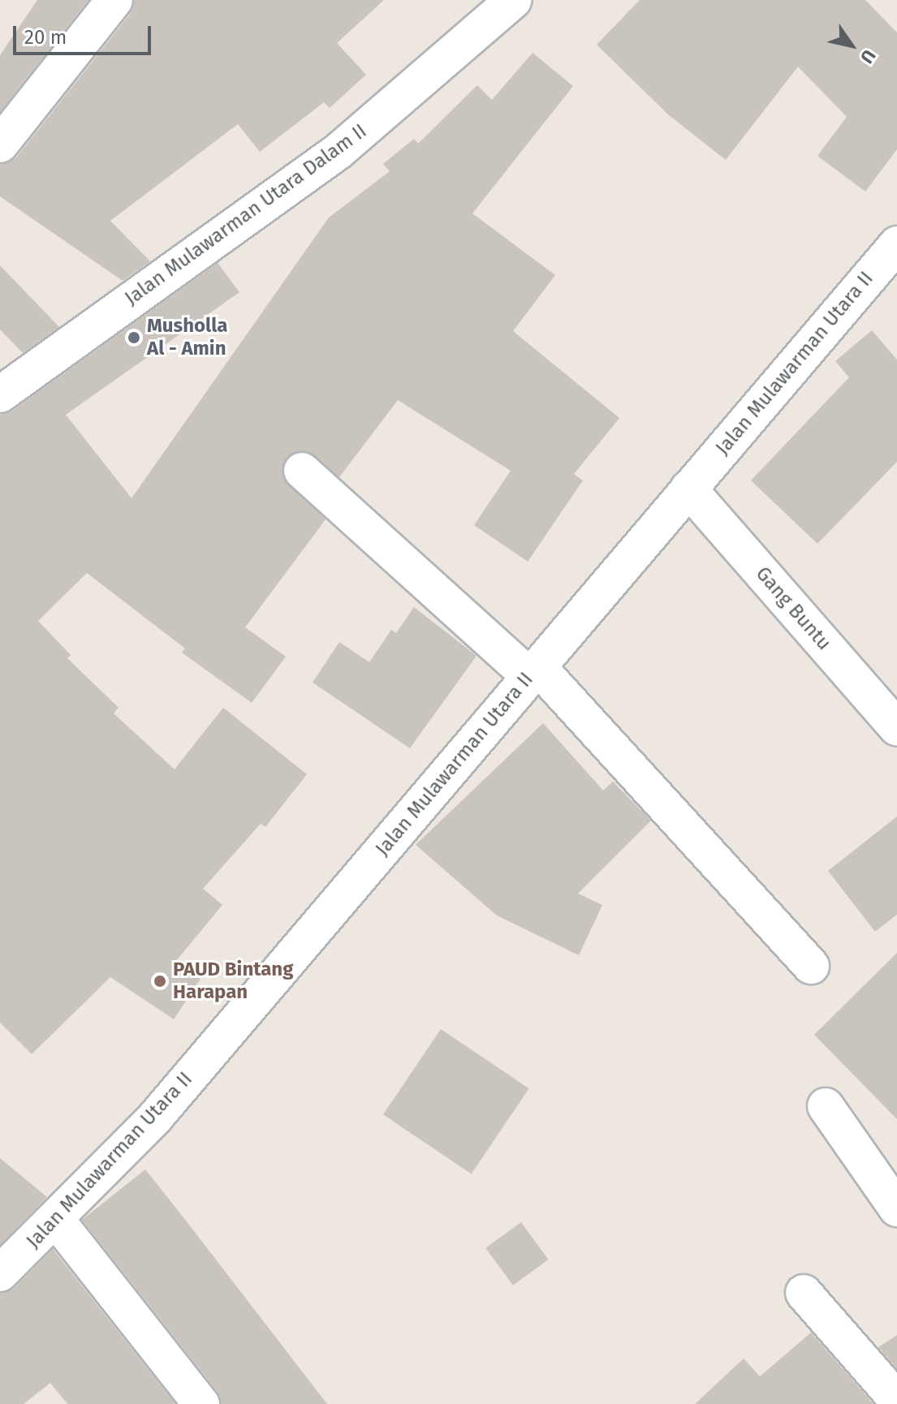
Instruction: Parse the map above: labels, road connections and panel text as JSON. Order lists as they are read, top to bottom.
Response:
{
  "streets": {
    "street": ["Jalan Mulawarman Utara Dalam II", "Jalan Mulawarman Utara II", "Gang Buntu"]
  },
  "crossings": [
    ["Jalan Mulawarman Utara II", "Gang Buntu"]
  ],
  "places": ["Musholla Al - Amin", "PAUD Bintang Harapan"],
  "scale_bar": "20 m",
  "north": "bottom right"
}
